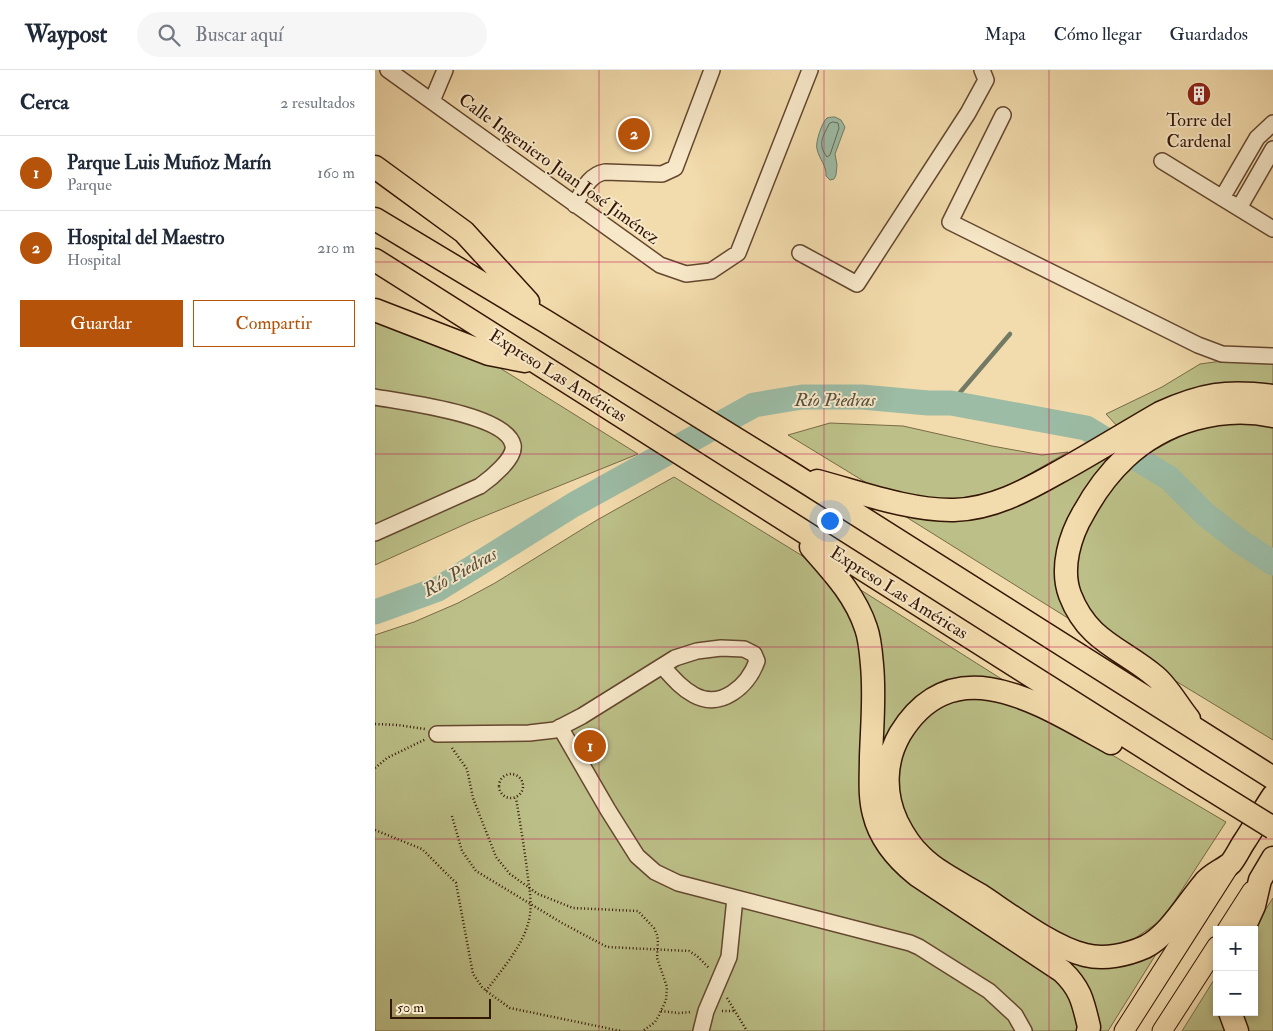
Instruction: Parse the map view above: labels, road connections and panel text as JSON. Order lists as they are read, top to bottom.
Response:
{
  "streets": {
    "highway": ["Expreso Las Américas"],
    "street": ["Calle Ingeniero Juan José Jiménez"]
  },
  "water": ["Río Piedras"],
  "places": {
    "building": ["Torre del Cardenal"]
  },
  "scale_bar": "50 m",
  "page": {
    "header": "Waypost",
    "search": "Buscar aquí",
    "nav": ["Mapa", "Cómo llegar", "Guardados"],
    "heading": ["Cerca", "2 resultados"],
    "pins": ["2", "1"],
    "list": [
      {
        "mark": "1",
        "name": "Parque Luis Muñoz Marín",
        "note": "Parque",
        "value": "160 m"
      },
      {
        "mark": "2",
        "name": "Hospital del Maestro",
        "note": "Hospital",
        "value": "210 m"
      }
    ],
    "buttons": ["Guardar", "Compartir"],
    "map_buttons": ["+", "−"],
    "scale": "50 m"
  }
}
